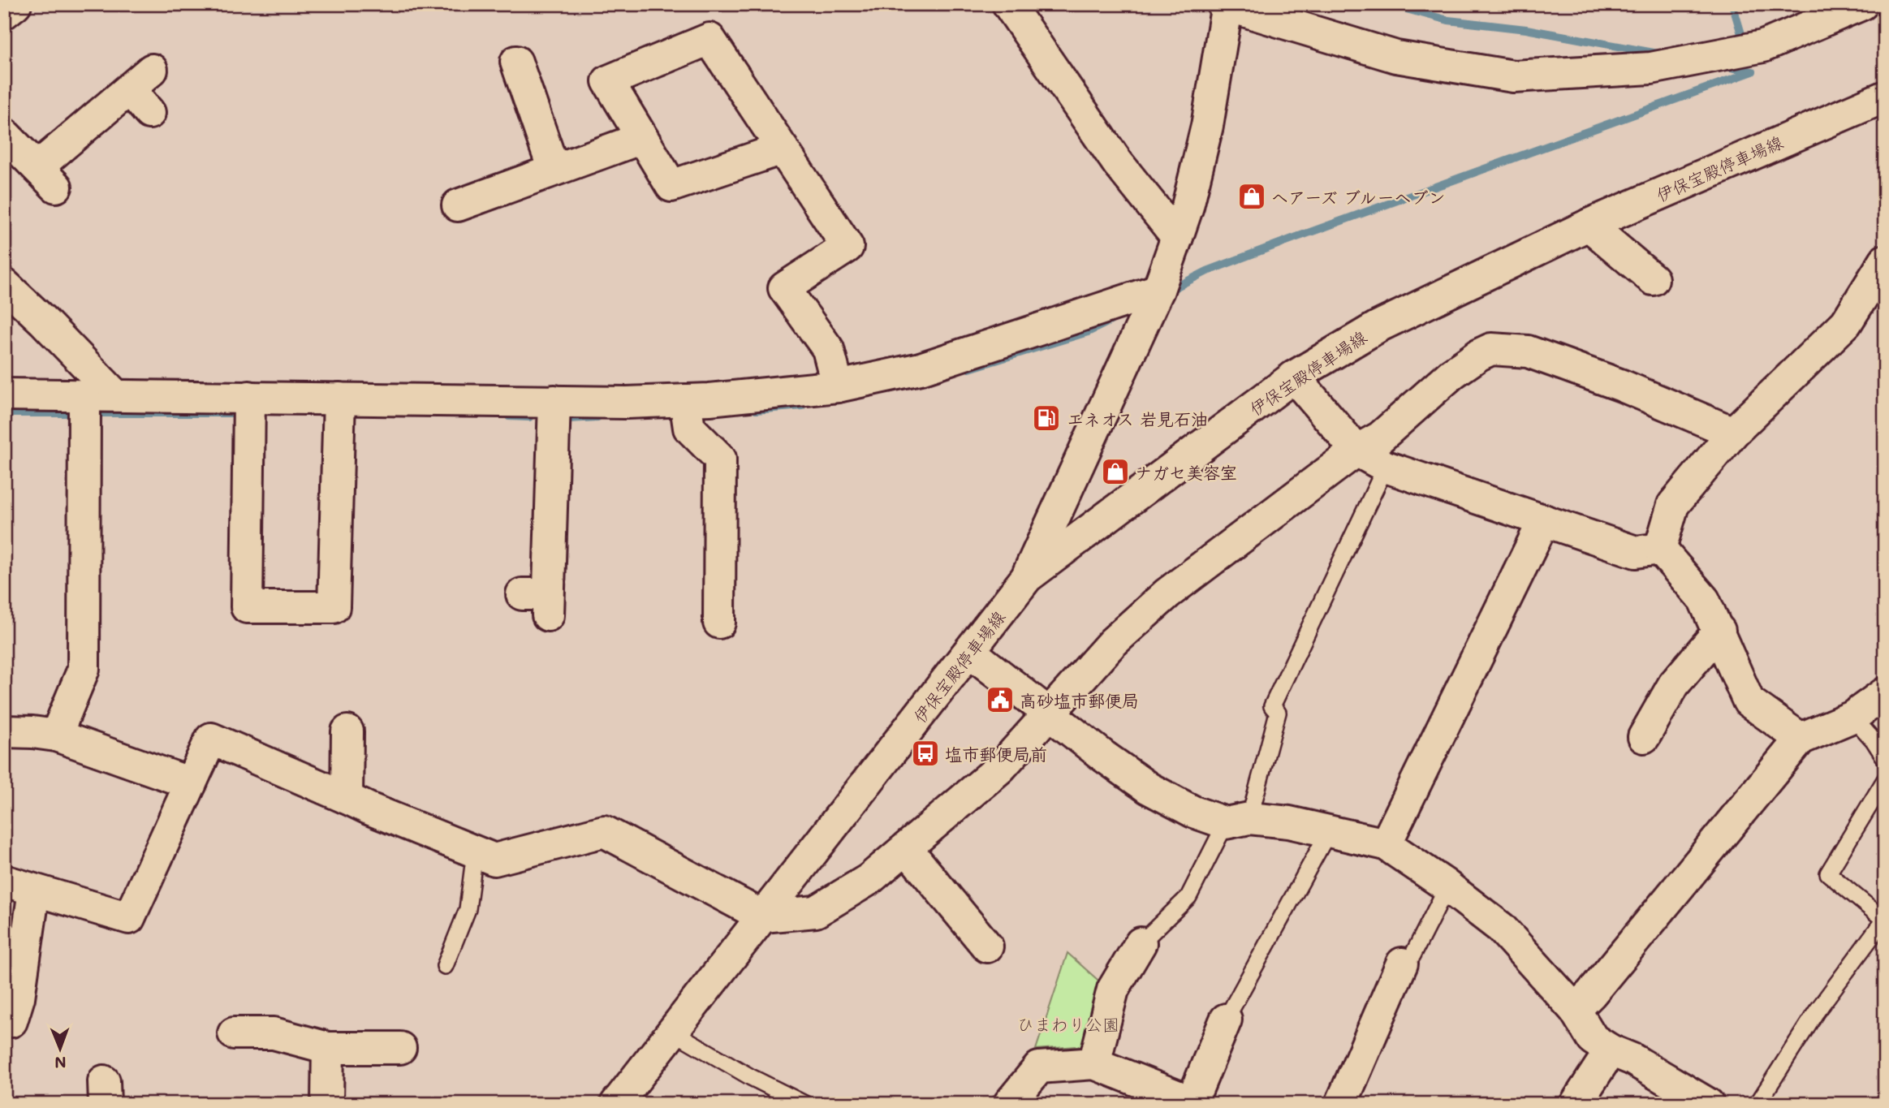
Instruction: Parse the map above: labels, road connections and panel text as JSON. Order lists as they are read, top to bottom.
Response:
{
  "streets": {
    "street": ["伊保宝殿停車場線"]
  },
  "parks": ["ひまわり公園"],
  "places": {
    "shop": ["ヘアーズ ブルーヘブン", "ナガセ美容室"],
    "fuel station": ["エネオス 岩見石油"],
    "public building": ["高砂塩市郵便局"],
    "bus stop": ["塩市郵便局前"]
  },
  "north": "bottom"
}
